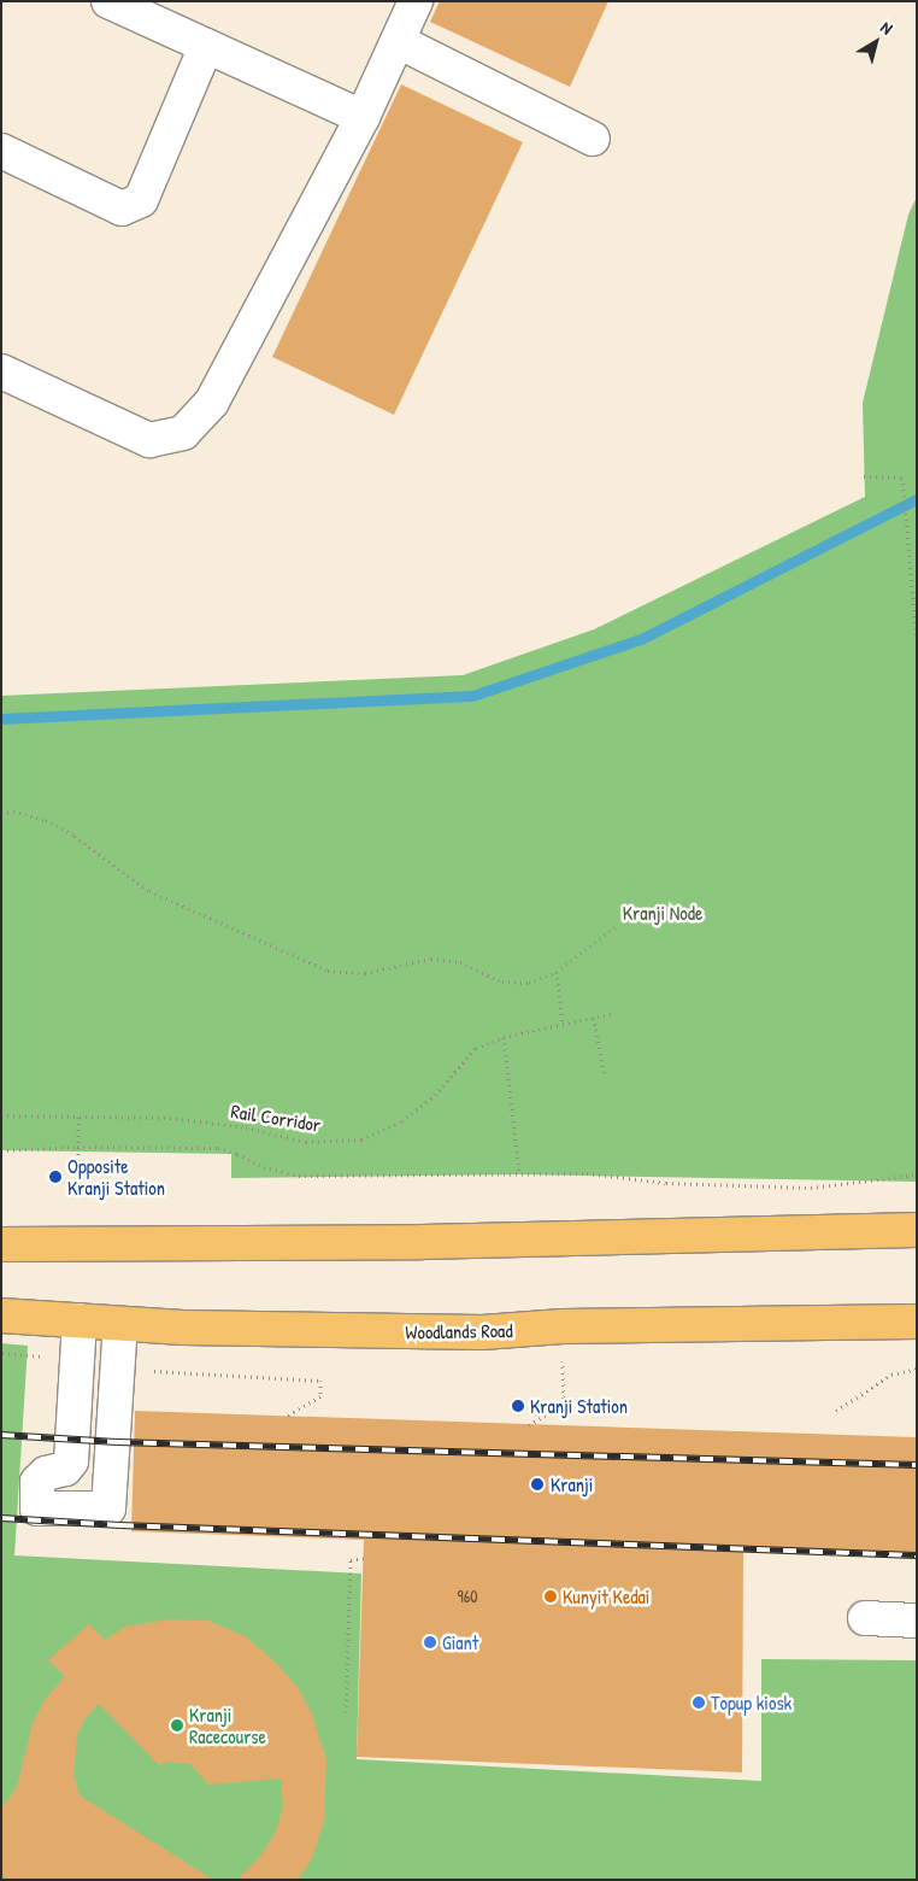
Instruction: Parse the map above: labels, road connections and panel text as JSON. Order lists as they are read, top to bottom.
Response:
{
  "streets": {
    "main road": ["Woodlands Road"],
    "path": ["Rail Corridor"]
  },
  "parks": ["Kranji Node"],
  "places": [
    "Opposite Kranji Station",
    "Kranji Station",
    "Kranji",
    "Kunyit Kedai",
    "Giant",
    "Topup kiosk",
    "Kranji Racecourse"
  ],
  "house_numbers": ["960"],
  "north": "top right"
}
